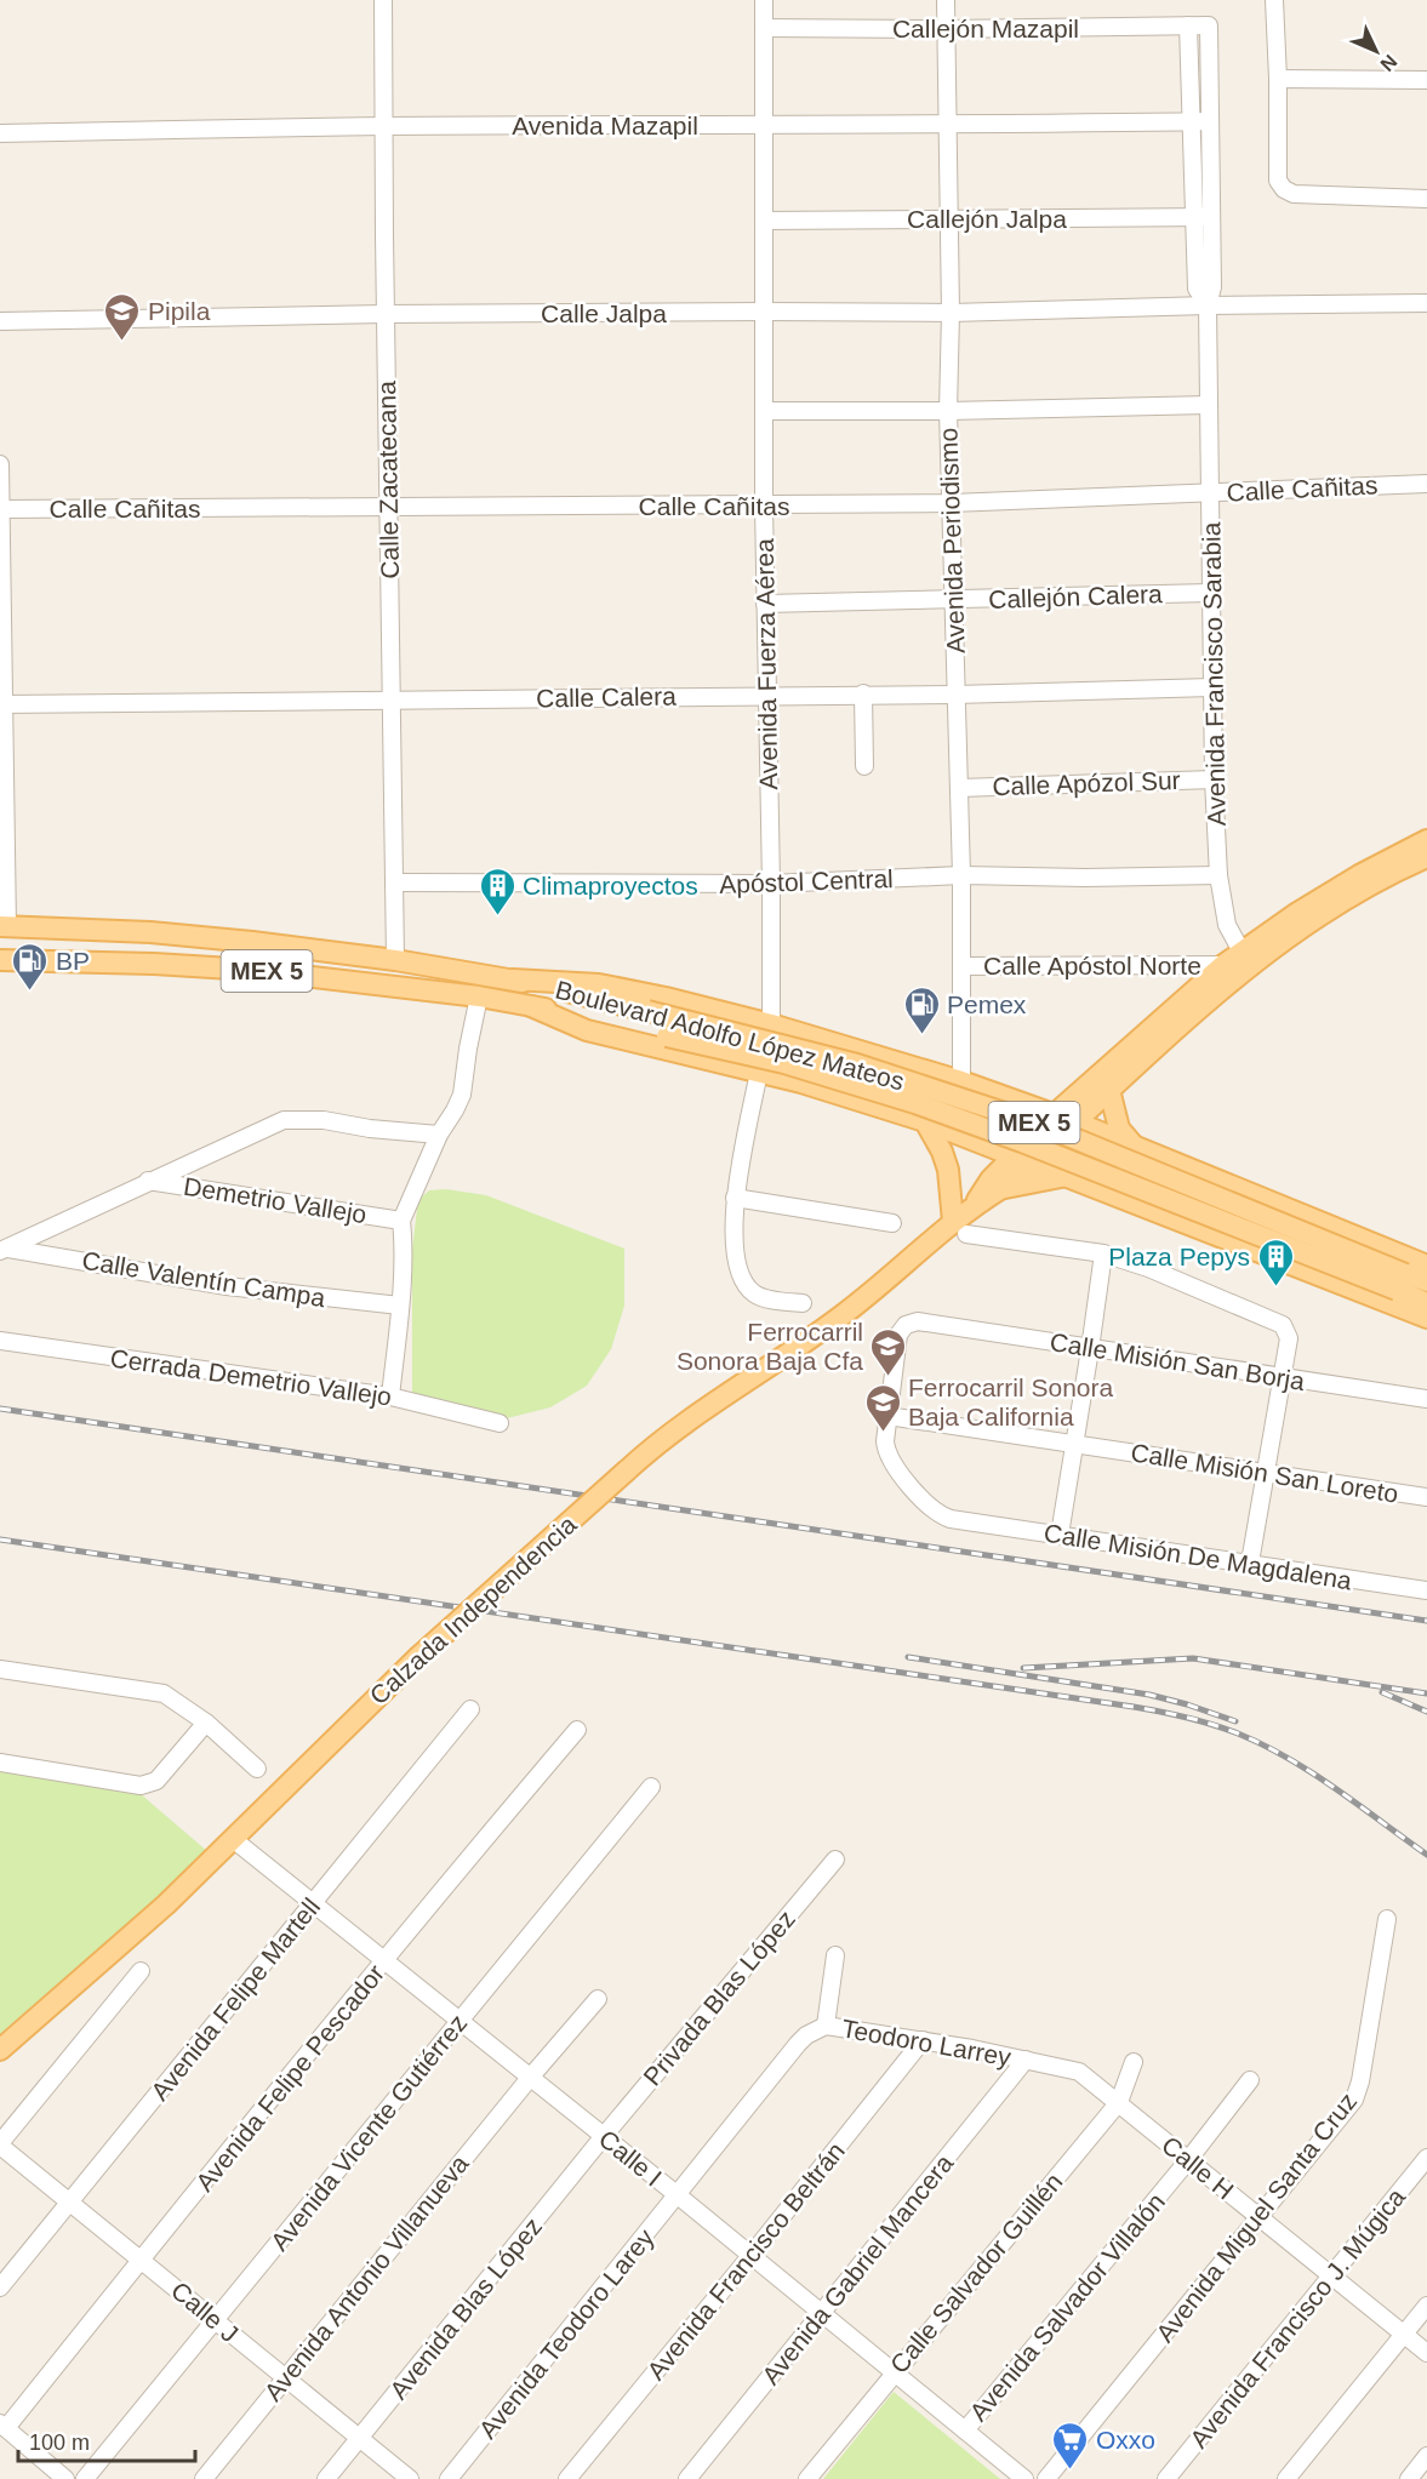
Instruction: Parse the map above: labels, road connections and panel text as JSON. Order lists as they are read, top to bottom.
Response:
{
  "streets": {
    "main road": ["MEX 5", "Boulevard Adolfo López Mateos", "Calzada Independencia"],
    "street": [
      "Callejón Mazapil",
      "Avenida Mazapil",
      "Callejón Jalpa",
      "Calle Jalpa",
      "Calle Zacatecana",
      "Calle Cañitas",
      "Avenida Periodismo",
      "Callejón Calera",
      "Avenida Fuerza Aérea",
      "Avenida Francisco Sarabia",
      "Calle Calera",
      "Calle Apózol Sur",
      "Apóstol Central",
      "Calle Apóstol Norte",
      "Demetrio Vallejo",
      "Calle Valentín Campa",
      "Calle Misión San Borja",
      "Cerrada Demetrio Vallejo",
      "Calle Misión San Loreto",
      "Calle Misión De Magdalena",
      "Privada Blas López",
      "Avenida Felipe Martell",
      "Teodoro Larrey",
      "Avenida Felipe Pescador",
      "Avenida Vicente Gutiérrez",
      "Calle I",
      "Calle H",
      "Avenida Miguel Santa Cruz",
      "Avenida Francisco Beltrán",
      "Avenida Gabriel Mancera",
      "Calle Salvador Guillén",
      "Avenida Antonio Villanueva",
      "Avenida Salvador Villalón",
      "Avenida Blas López",
      "Calle J",
      "Avenida Francisco J. Múgica",
      "Avenida Teodoro Larey"
    ]
  },
  "crossings": [
    ["Callejón Mazapil", "Avenida Periodismo"],
    ["Callejón Mazapil", "Avenida Fuerza Aérea"],
    ["Callejón Mazapil", "Avenida Francisco Sarabia"],
    ["Avenida Mazapil", "Calle Zacatecana"],
    ["Avenida Mazapil", "Avenida Periodismo"],
    ["Avenida Mazapil", "Avenida Fuerza Aérea"],
    ["Avenida Mazapil", "Avenida Francisco Sarabia"],
    ["Callejón Jalpa", "Avenida Periodismo"],
    ["Callejón Jalpa", "Avenida Fuerza Aérea"],
    ["Callejón Jalpa", "Avenida Francisco Sarabia"],
    ["Calle Jalpa", "Calle Zacatecana"],
    ["Calle Jalpa", "Avenida Periodismo"],
    ["Calle Jalpa", "Avenida Fuerza Aérea"],
    ["Calle Jalpa", "Avenida Francisco Sarabia"],
    ["Calle Zacatecana", "Calle Cañitas"],
    ["Calle Zacatecana", "Calle Calera"],
    ["Calle Zacatecana", "Apóstol Central"],
    ["Calle Zacatecana", "Boulevard Adolfo López Mateos"],
    ["Calle Cañitas", "Avenida Periodismo"],
    ["Calle Cañitas", "Avenida Fuerza Aérea"],
    ["Calle Cañitas", "Avenida Francisco Sarabia"],
    ["Avenida Periodismo", "Callejón Calera"],
    ["Avenida Periodismo", "Calle Calera"],
    ["Avenida Periodismo", "Calle Apózol Sur"],
    ["Avenida Periodismo", "Apóstol Central"],
    ["Avenida Periodismo", "Calle Apóstol Norte"],
    ["Callejón Calera", "Avenida Fuerza Aérea"],
    ["Callejón Calera", "Avenida Francisco Sarabia"],
    ["Avenida Fuerza Aérea", "Calle Calera"],
    ["Avenida Fuerza Aérea", "Apóstol Central"],
    ["Avenida Francisco Sarabia", "Calle Calera"],
    ["Avenida Francisco Sarabia", "Calle Apózol Sur"],
    ["Avenida Francisco Sarabia", "Apóstol Central"],
    ["Avenida Francisco Sarabia", "Calzada Independencia"],
    ["Calle Apóstol Norte", "Calzada Independencia"],
    ["Boulevard Adolfo López Mateos", "Demetrio Vallejo"],
    ["Demetrio Vallejo", "Calle Valentín Campa"],
    ["Demetrio Vallejo", "Cerrada Demetrio Vallejo"],
    ["Calle Misión San Borja", "Calle Misión De Magdalena"],
    ["Calle Misión San Loreto", "Calle Misión De Magdalena"],
    ["Calzada Independencia", "Calle I"],
    ["Privada Blas López", "Calle I"],
    ["Privada Blas López", "Avenida Blas López"],
    ["Avenida Felipe Martell", "Calle I"],
    ["Avenida Felipe Martell", "Calle J"],
    ["Teodoro Larrey", "Calle H"],
    ["Teodoro Larrey", "Avenida Francisco Beltrán"],
    ["Teodoro Larrey", "Avenida Gabriel Mancera"],
    ["Teodoro Larrey", "Avenida Teodoro Larey"],
    ["Avenida Felipe Pescador", "Calle I"],
    ["Avenida Felipe Pescador", "Calle J"],
    ["Avenida Vicente Gutiérrez", "Calle I"],
    ["Avenida Vicente Gutiérrez", "Calle J"],
    ["Calle I", "Avenida Francisco Beltrán"],
    ["Calle I", "Avenida Gabriel Mancera"],
    ["Calle I", "Calle Salvador Guillén"],
    ["Calle I", "Avenida Antonio Villanueva"],
    ["Calle I", "Avenida Salvador Villalón"],
    ["Calle I", "Avenida Blas López"],
    ["Calle I", "Avenida Teodoro Larey"],
    ["Calle H", "Avenida Miguel Santa Cruz"],
    ["Calle H", "Avenida Gabriel Mancera"],
    ["Calle H", "Calle Salvador Guillén"],
    ["Calle H", "Avenida Salvador Villalón"],
    ["Calle H", "Avenida Francisco J. Múgica"],
    ["Avenida Antonio Villanueva", "Calle J"],
    ["Avenida Blas López", "Calle J"]
  ],
  "places": {
    "school or university": ["Pipila", "Ferrocarril Sonora Baja Cfa", "Ferrocarril Sonora Baja California"],
    "building": ["Climaproyectos", "Plaza Pepys"],
    "fuel station": ["BP", "Pemex"],
    "supermarket": ["Oxxo"]
  },
  "scale_bar": "100 m",
  "north": "bottom right"
}
